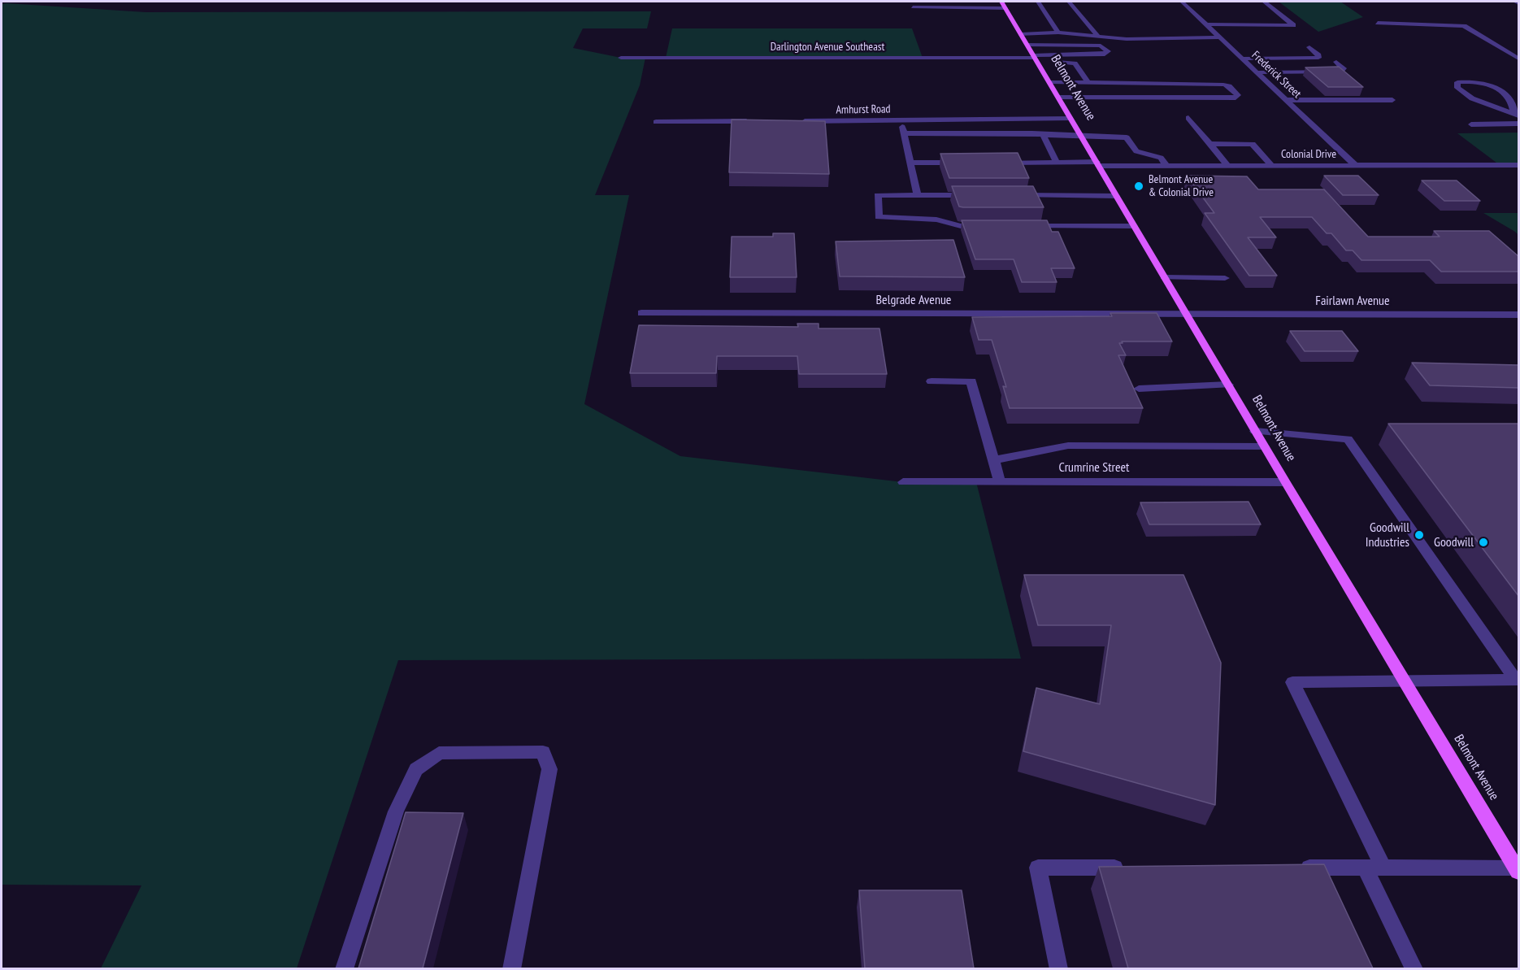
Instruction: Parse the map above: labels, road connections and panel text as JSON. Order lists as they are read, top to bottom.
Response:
{
  "streets": {
    "main road": ["Belmont Avenue"],
    "street": [
      "Darlington Avenue Southeast",
      "Frederick Street",
      "Amhurst Road",
      "Colonial Drive",
      "Belgrade Avenue",
      "Fairlawn Avenue",
      "Crumrine Street"
    ]
  },
  "crossings": [
    ["Darlington Avenue Southeast", "Belmont Avenue"],
    ["Frederick Street", "Colonial Drive"],
    ["Belmont Avenue", "Amhurst Road"],
    ["Belmont Avenue", "Colonial Drive"],
    ["Belmont Avenue", "Belgrade Avenue"],
    ["Belmont Avenue", "Fairlawn Avenue"],
    ["Belmont Avenue", "Crumrine Street"],
    ["Belgrade Avenue", "Fairlawn Avenue"]
  ],
  "places": ["Belmont Avenue & Colonial Drive", "Goodwill Industries", "Goodwill"]
}
